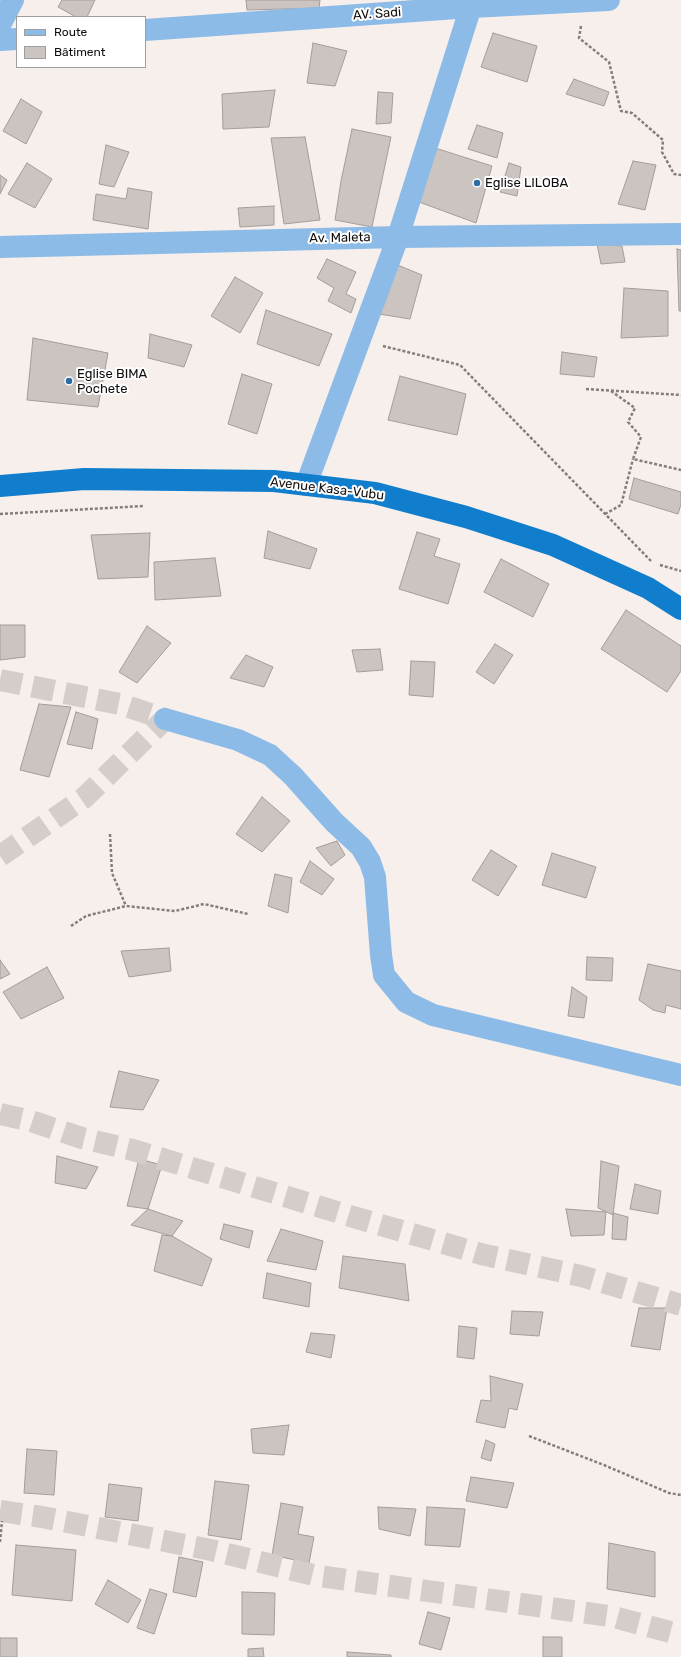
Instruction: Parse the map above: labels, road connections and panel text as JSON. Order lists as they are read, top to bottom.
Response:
{
  "streets": {
    "highway": ["Avenue Kasa-Vubu"],
    "street": ["AV. Sadi", "Av. Maleta"]
  },
  "places": ["Eglise LILOBA", "Eglise BIMA Pochete"],
  "legend": ["Route", "Bâtiment"]
}
